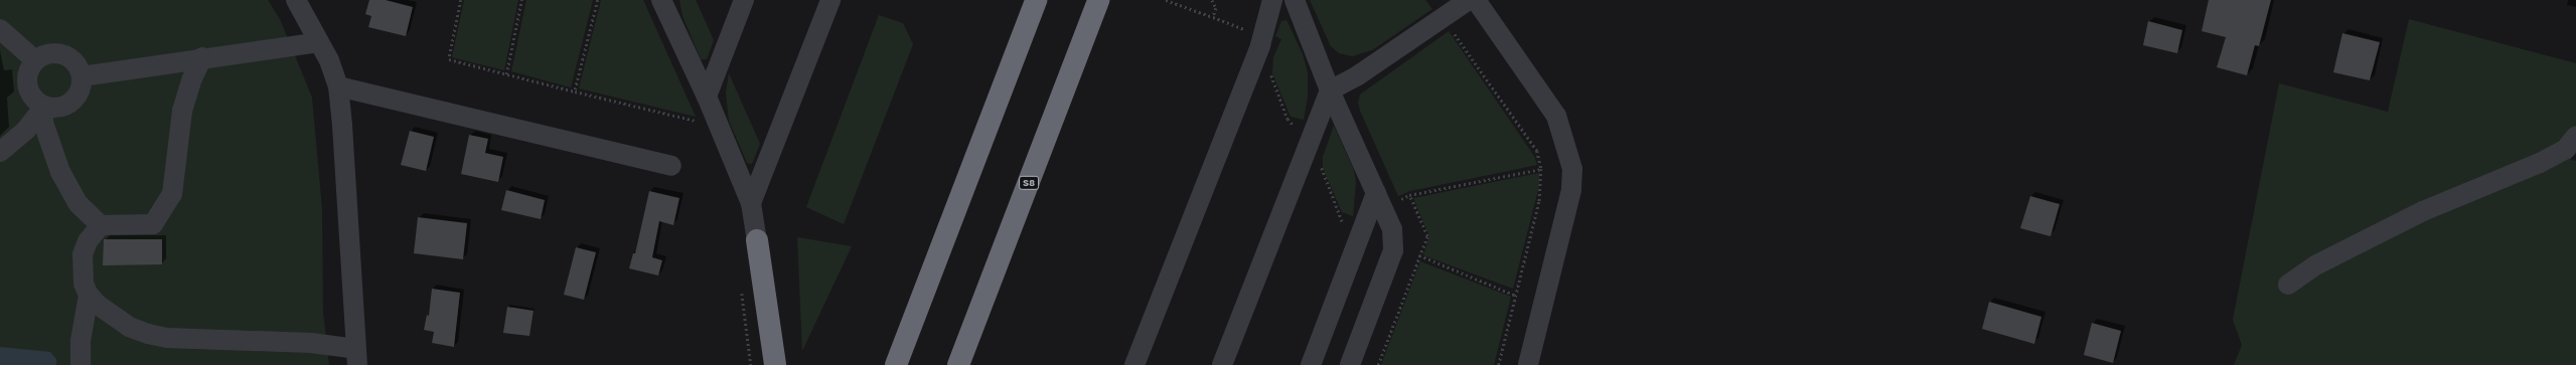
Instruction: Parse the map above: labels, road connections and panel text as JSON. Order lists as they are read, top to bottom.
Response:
{
  "streets": {
    "highway": ["S8"]
  }
}
